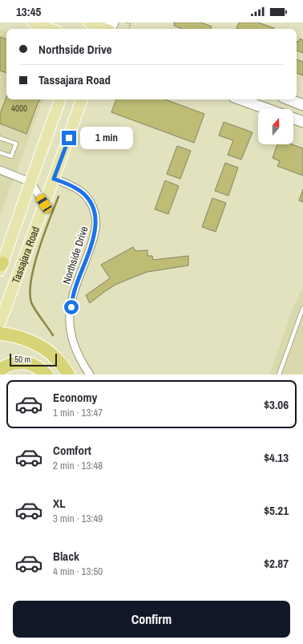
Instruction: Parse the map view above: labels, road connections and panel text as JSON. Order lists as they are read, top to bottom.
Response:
{
  "streets": {
    "main road": ["Tassajara Road"],
    "street": ["Northside Drive"]
  },
  "crossings": [
    ["Tassajara Road", "Northside Drive"]
  ],
  "house_numbers": ["4000"],
  "scale_bar": "50 m",
  "north": "top",
  "page": {
    "status": "13:45",
    "banner": ["Northside Drive", "Tassajara Road"],
    "bubble": "1 min",
    "scale": "50 m",
    "list": [
      {
        "name": "Economy",
        "note": "1 min · 13:47",
        "value": "$3.06"
      },
      {
        "name": "Comfort",
        "note": "2 min · 13:48",
        "value": "$4.13"
      },
      {
        "name": "XL",
        "note": "3 min · 13:49",
        "value": "$5.21"
      },
      {
        "name": "Black",
        "note": "4 min · 13:50",
        "value": "$2.87"
      }
    ],
    "buttons": "Confirm"
  }
}
